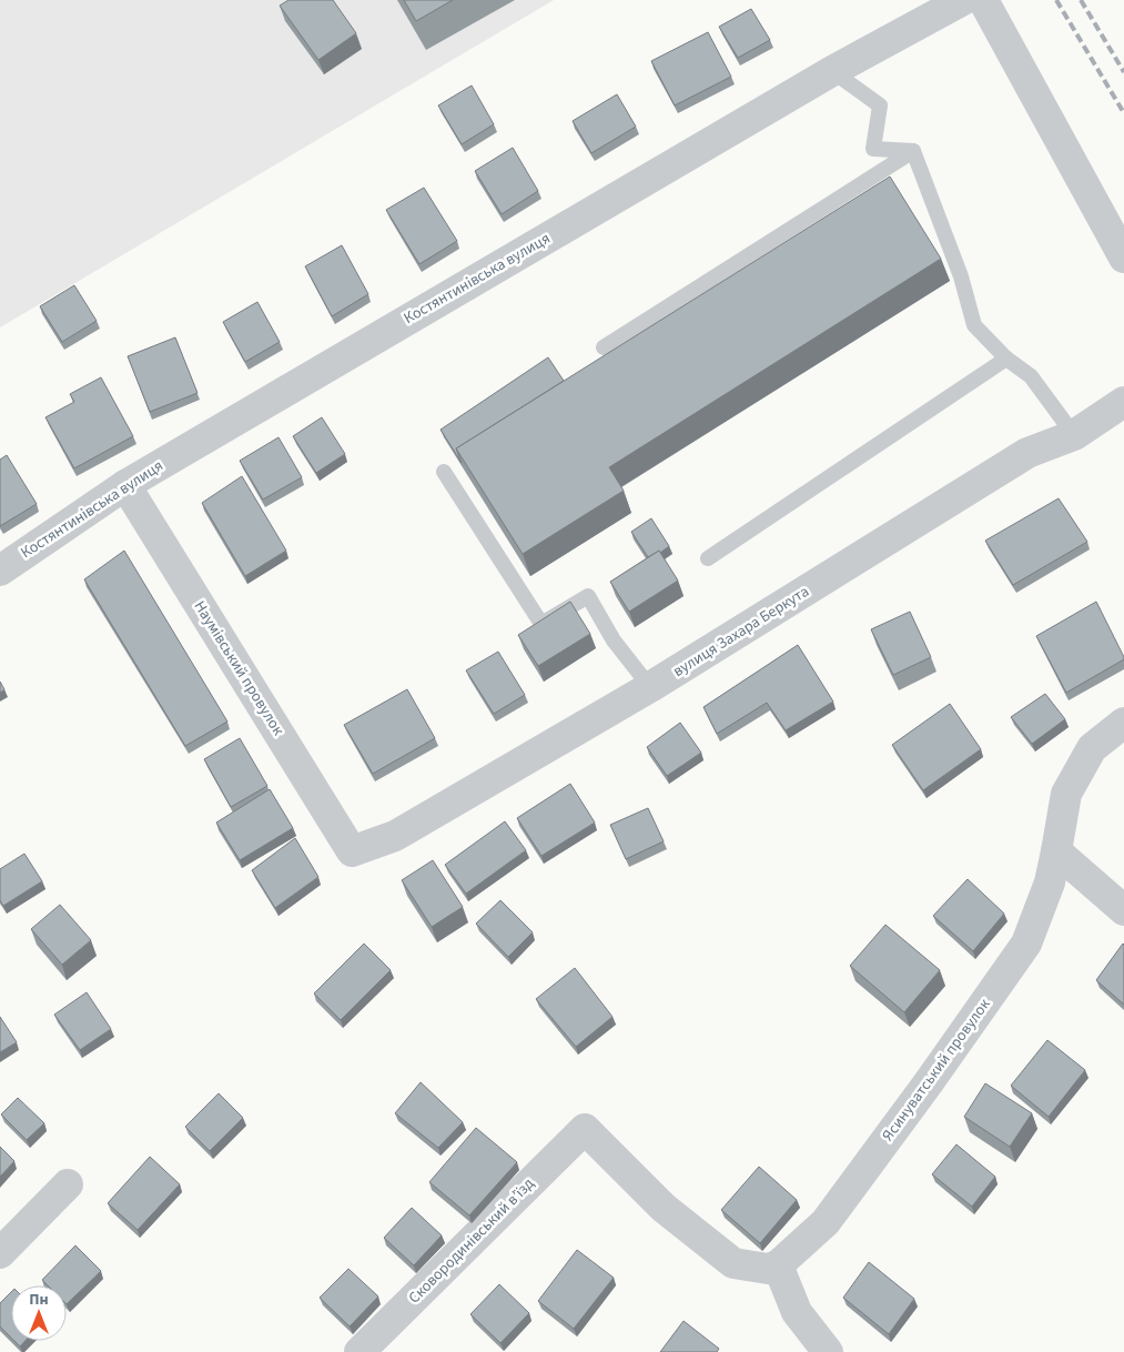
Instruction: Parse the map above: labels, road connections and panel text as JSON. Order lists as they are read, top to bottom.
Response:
{
  "streets": {
    "street": [
      "Костянтинівська вулиця",
      "вулиця Захара Беркута",
      "Наумівський провулок",
      "Ясинуватський провулок",
      "Сковородинівський в’їзд"
    ]
  },
  "crossings": [
    ["Костянтинівська вулиця", "Наумівський провулок"],
    ["вулиця Захара Беркута", "Наумівський провулок"],
    ["Ясинуватський провулок", "Сковородинівський в’їзд"]
  ],
  "north": "top"
}
